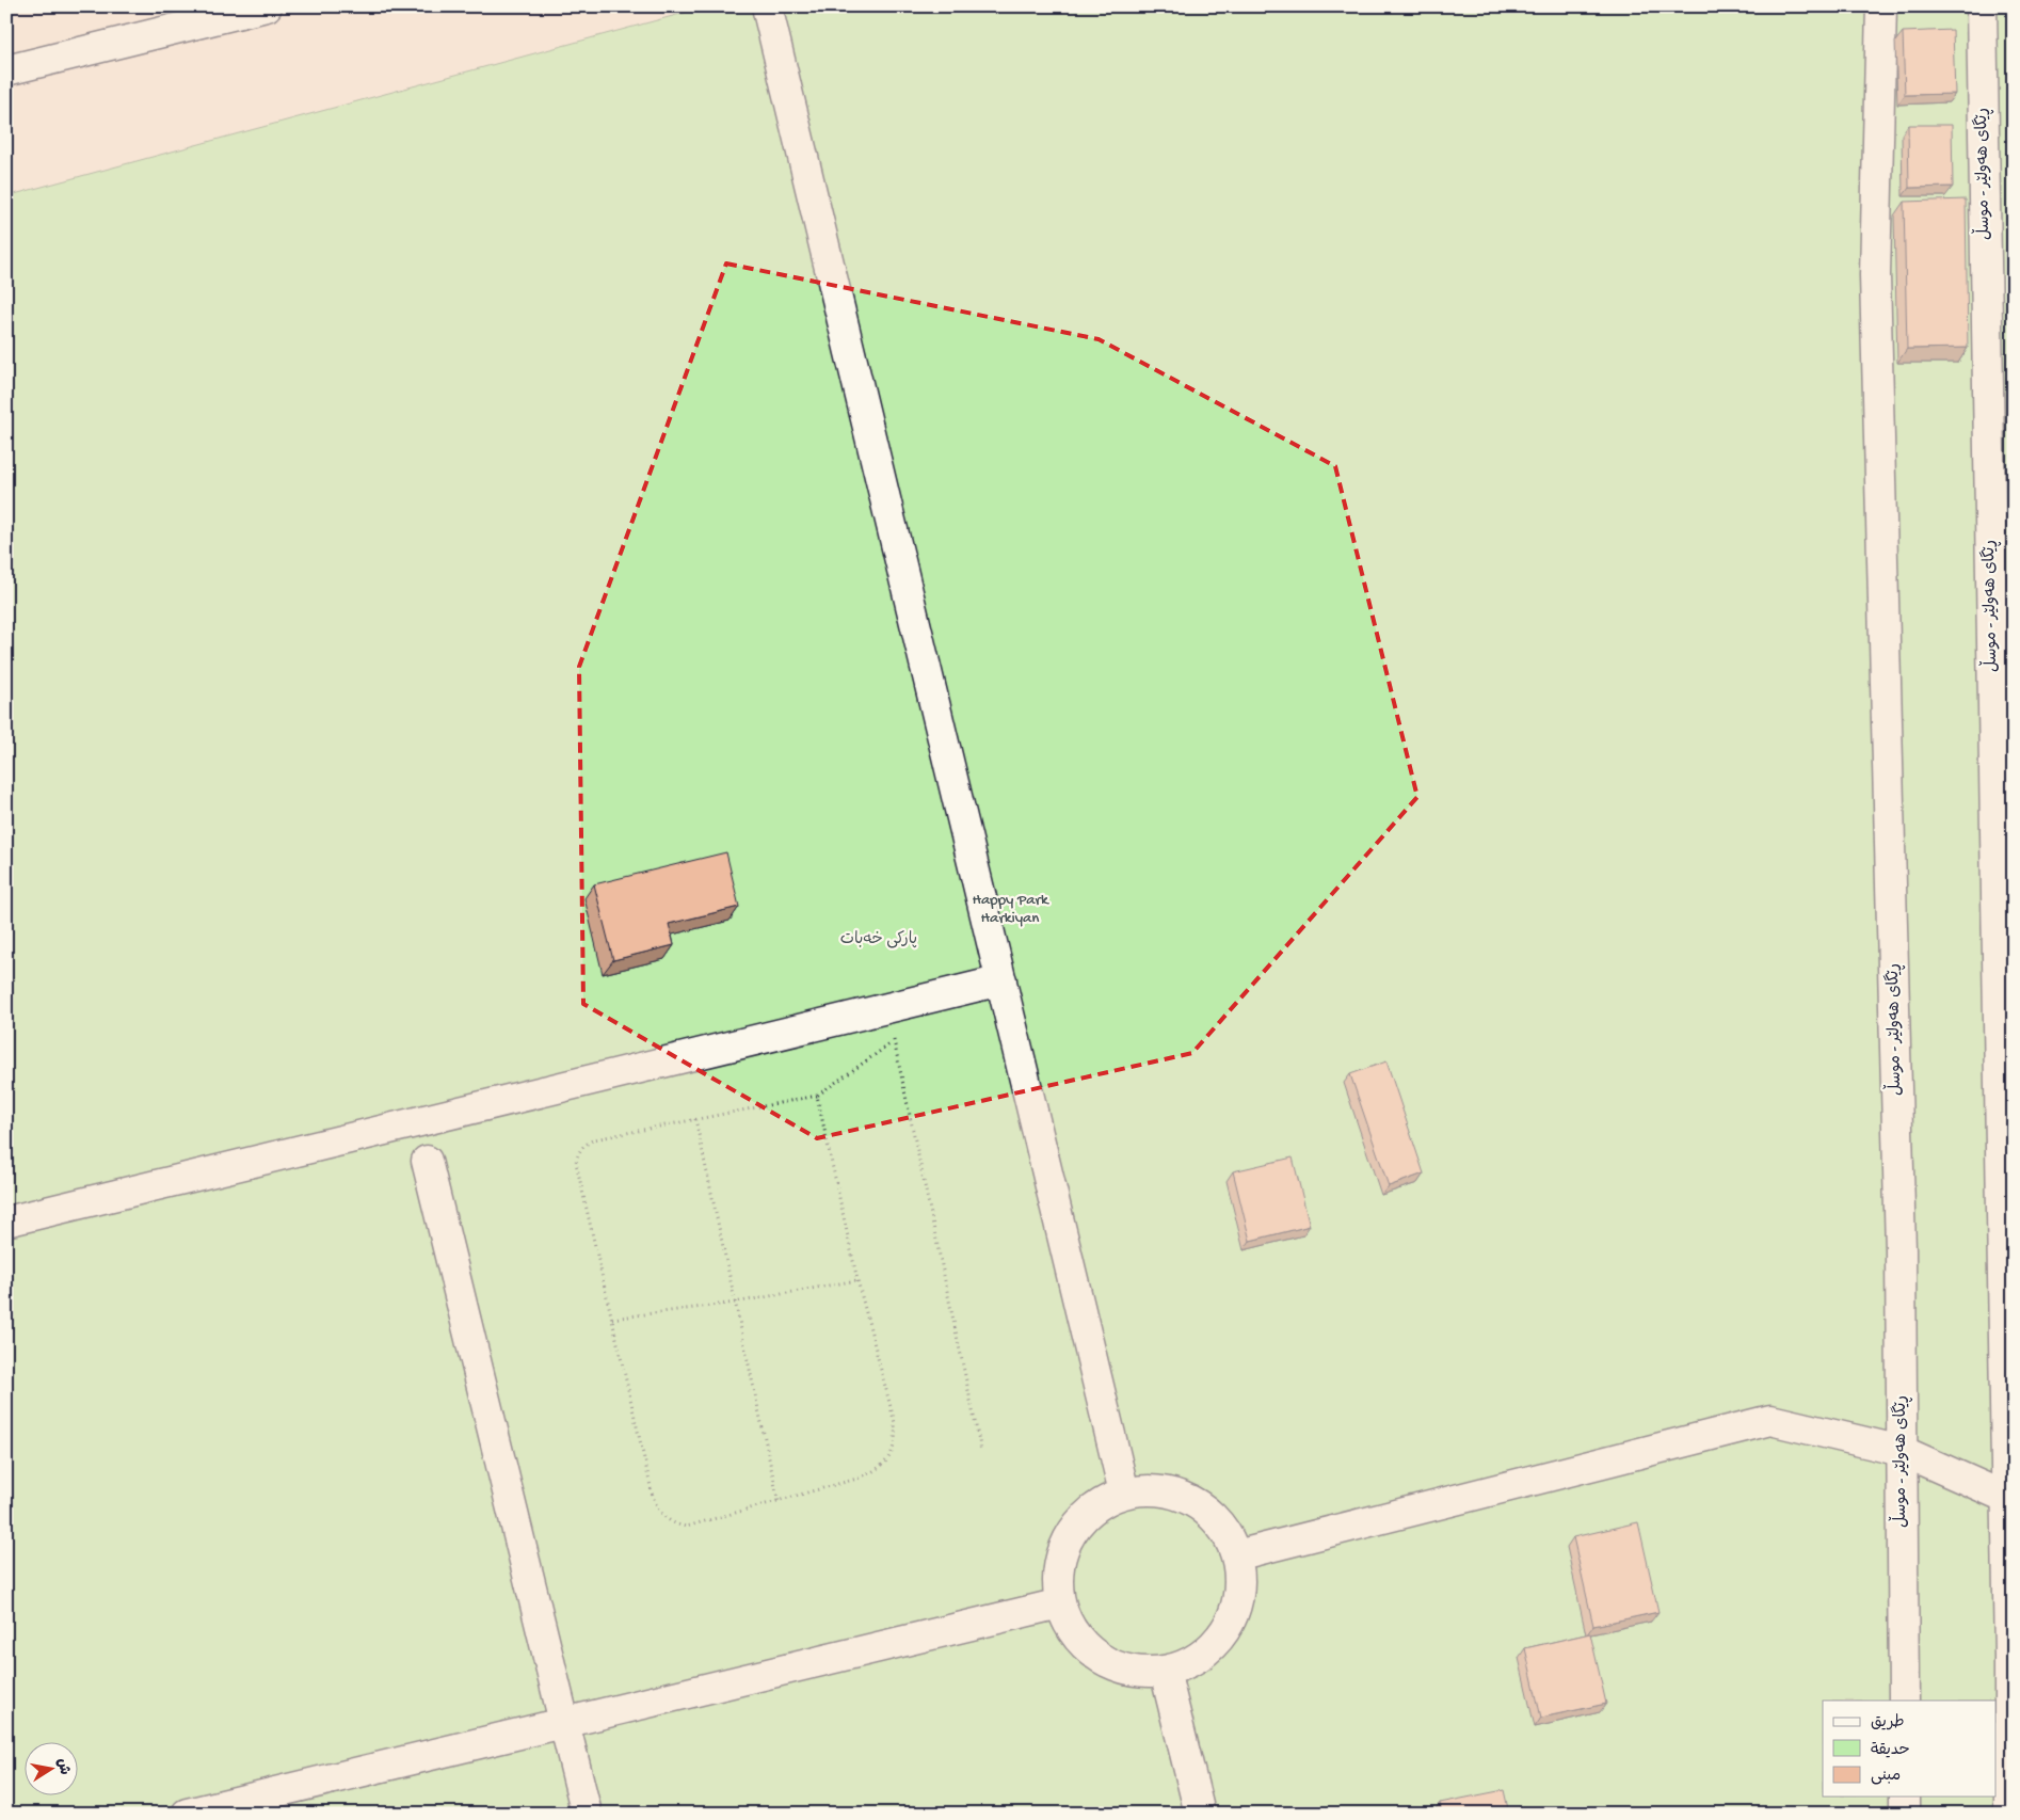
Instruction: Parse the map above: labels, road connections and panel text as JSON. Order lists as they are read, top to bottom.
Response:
{
  "streets": {
    "main road": ["ڕێگای هەولێر - موسڵ"]
  },
  "parks": ["Happy Park Harkiyan", "پارکی خەبات"],
  "legend": ["طريق", "حديقة", "مبنى"],
  "north": "right"
}
